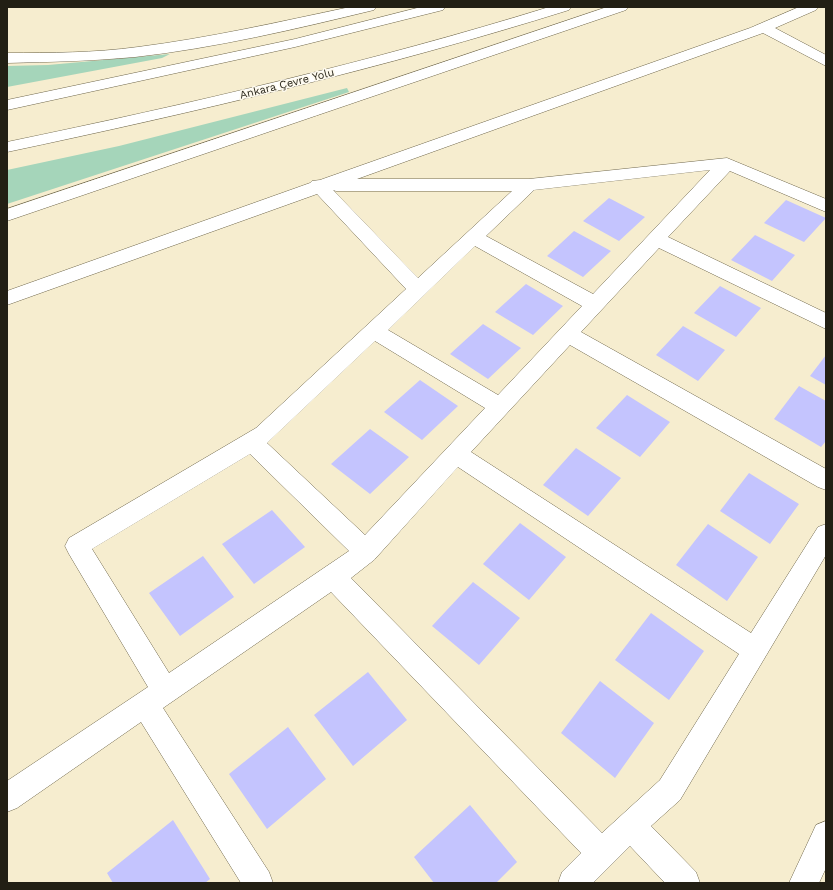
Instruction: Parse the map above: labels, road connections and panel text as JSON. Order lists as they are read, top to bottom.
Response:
{
  "streets": {
    "main road": ["Ankara Çevre Yolu"]
  }
}
